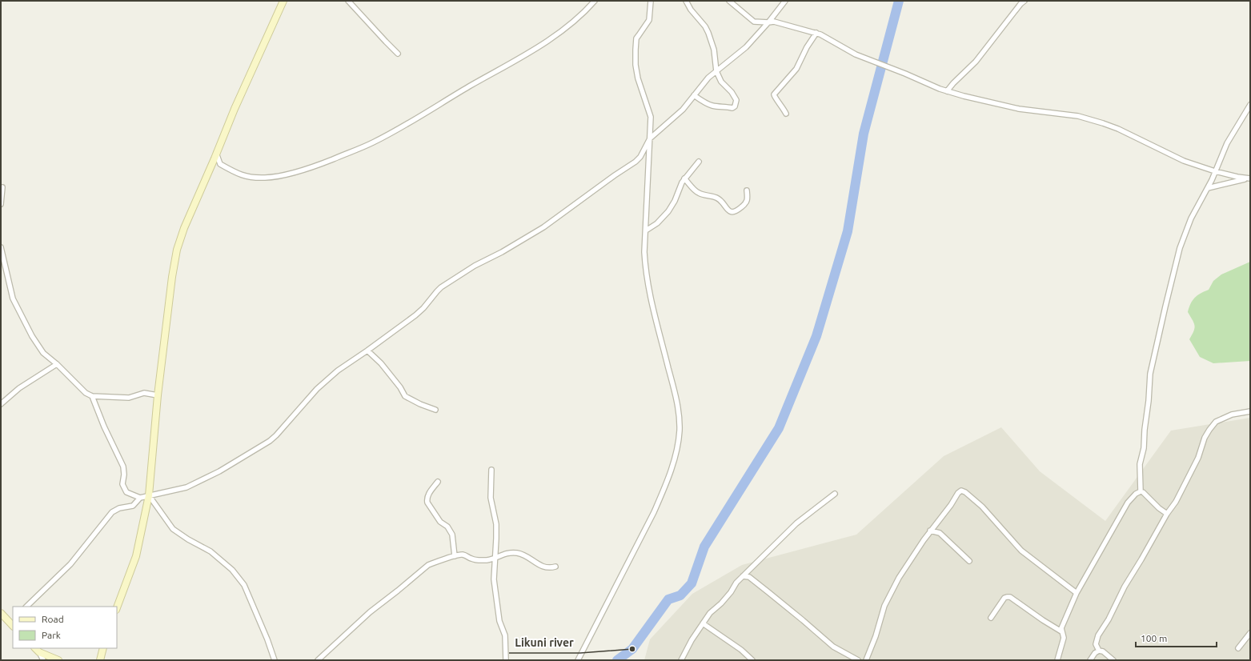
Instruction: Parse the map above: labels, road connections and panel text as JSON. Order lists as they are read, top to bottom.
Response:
{
  "places": ["Likuni river"],
  "legend": ["Road", "Park"],
  "scale_bar": "100 m"
}
